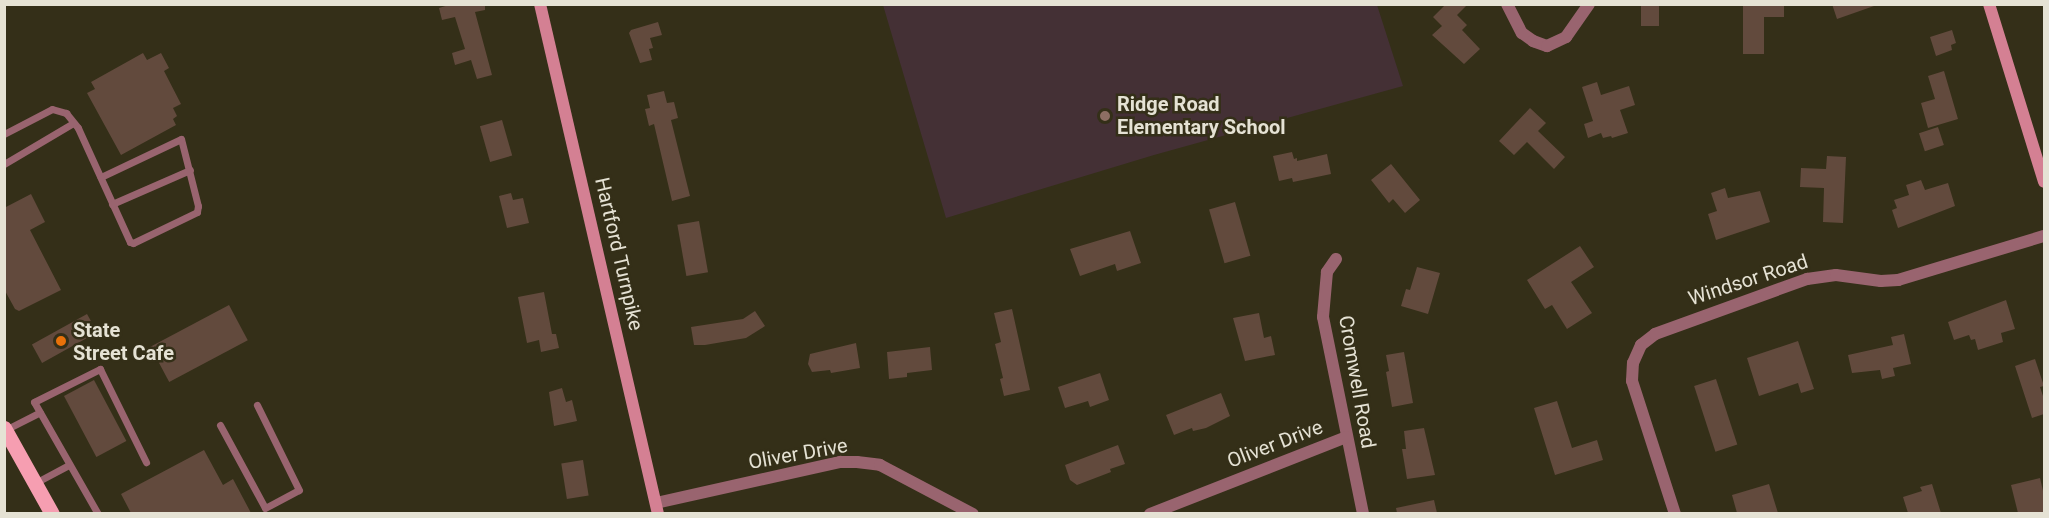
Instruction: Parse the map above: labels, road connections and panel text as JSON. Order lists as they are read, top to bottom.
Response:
{
  "streets": {
    "main road": ["Hartford Turnpike"],
    "street": ["Windsor Road", "Cromwell Road", "Oliver Drive"]
  },
  "crossings": [
    ["Hartford Turnpike", "Oliver Drive"],
    ["Cromwell Road", "Oliver Drive"]
  ],
  "places": ["Ridge Road Elementary School", "State Street Cafe"]
}
